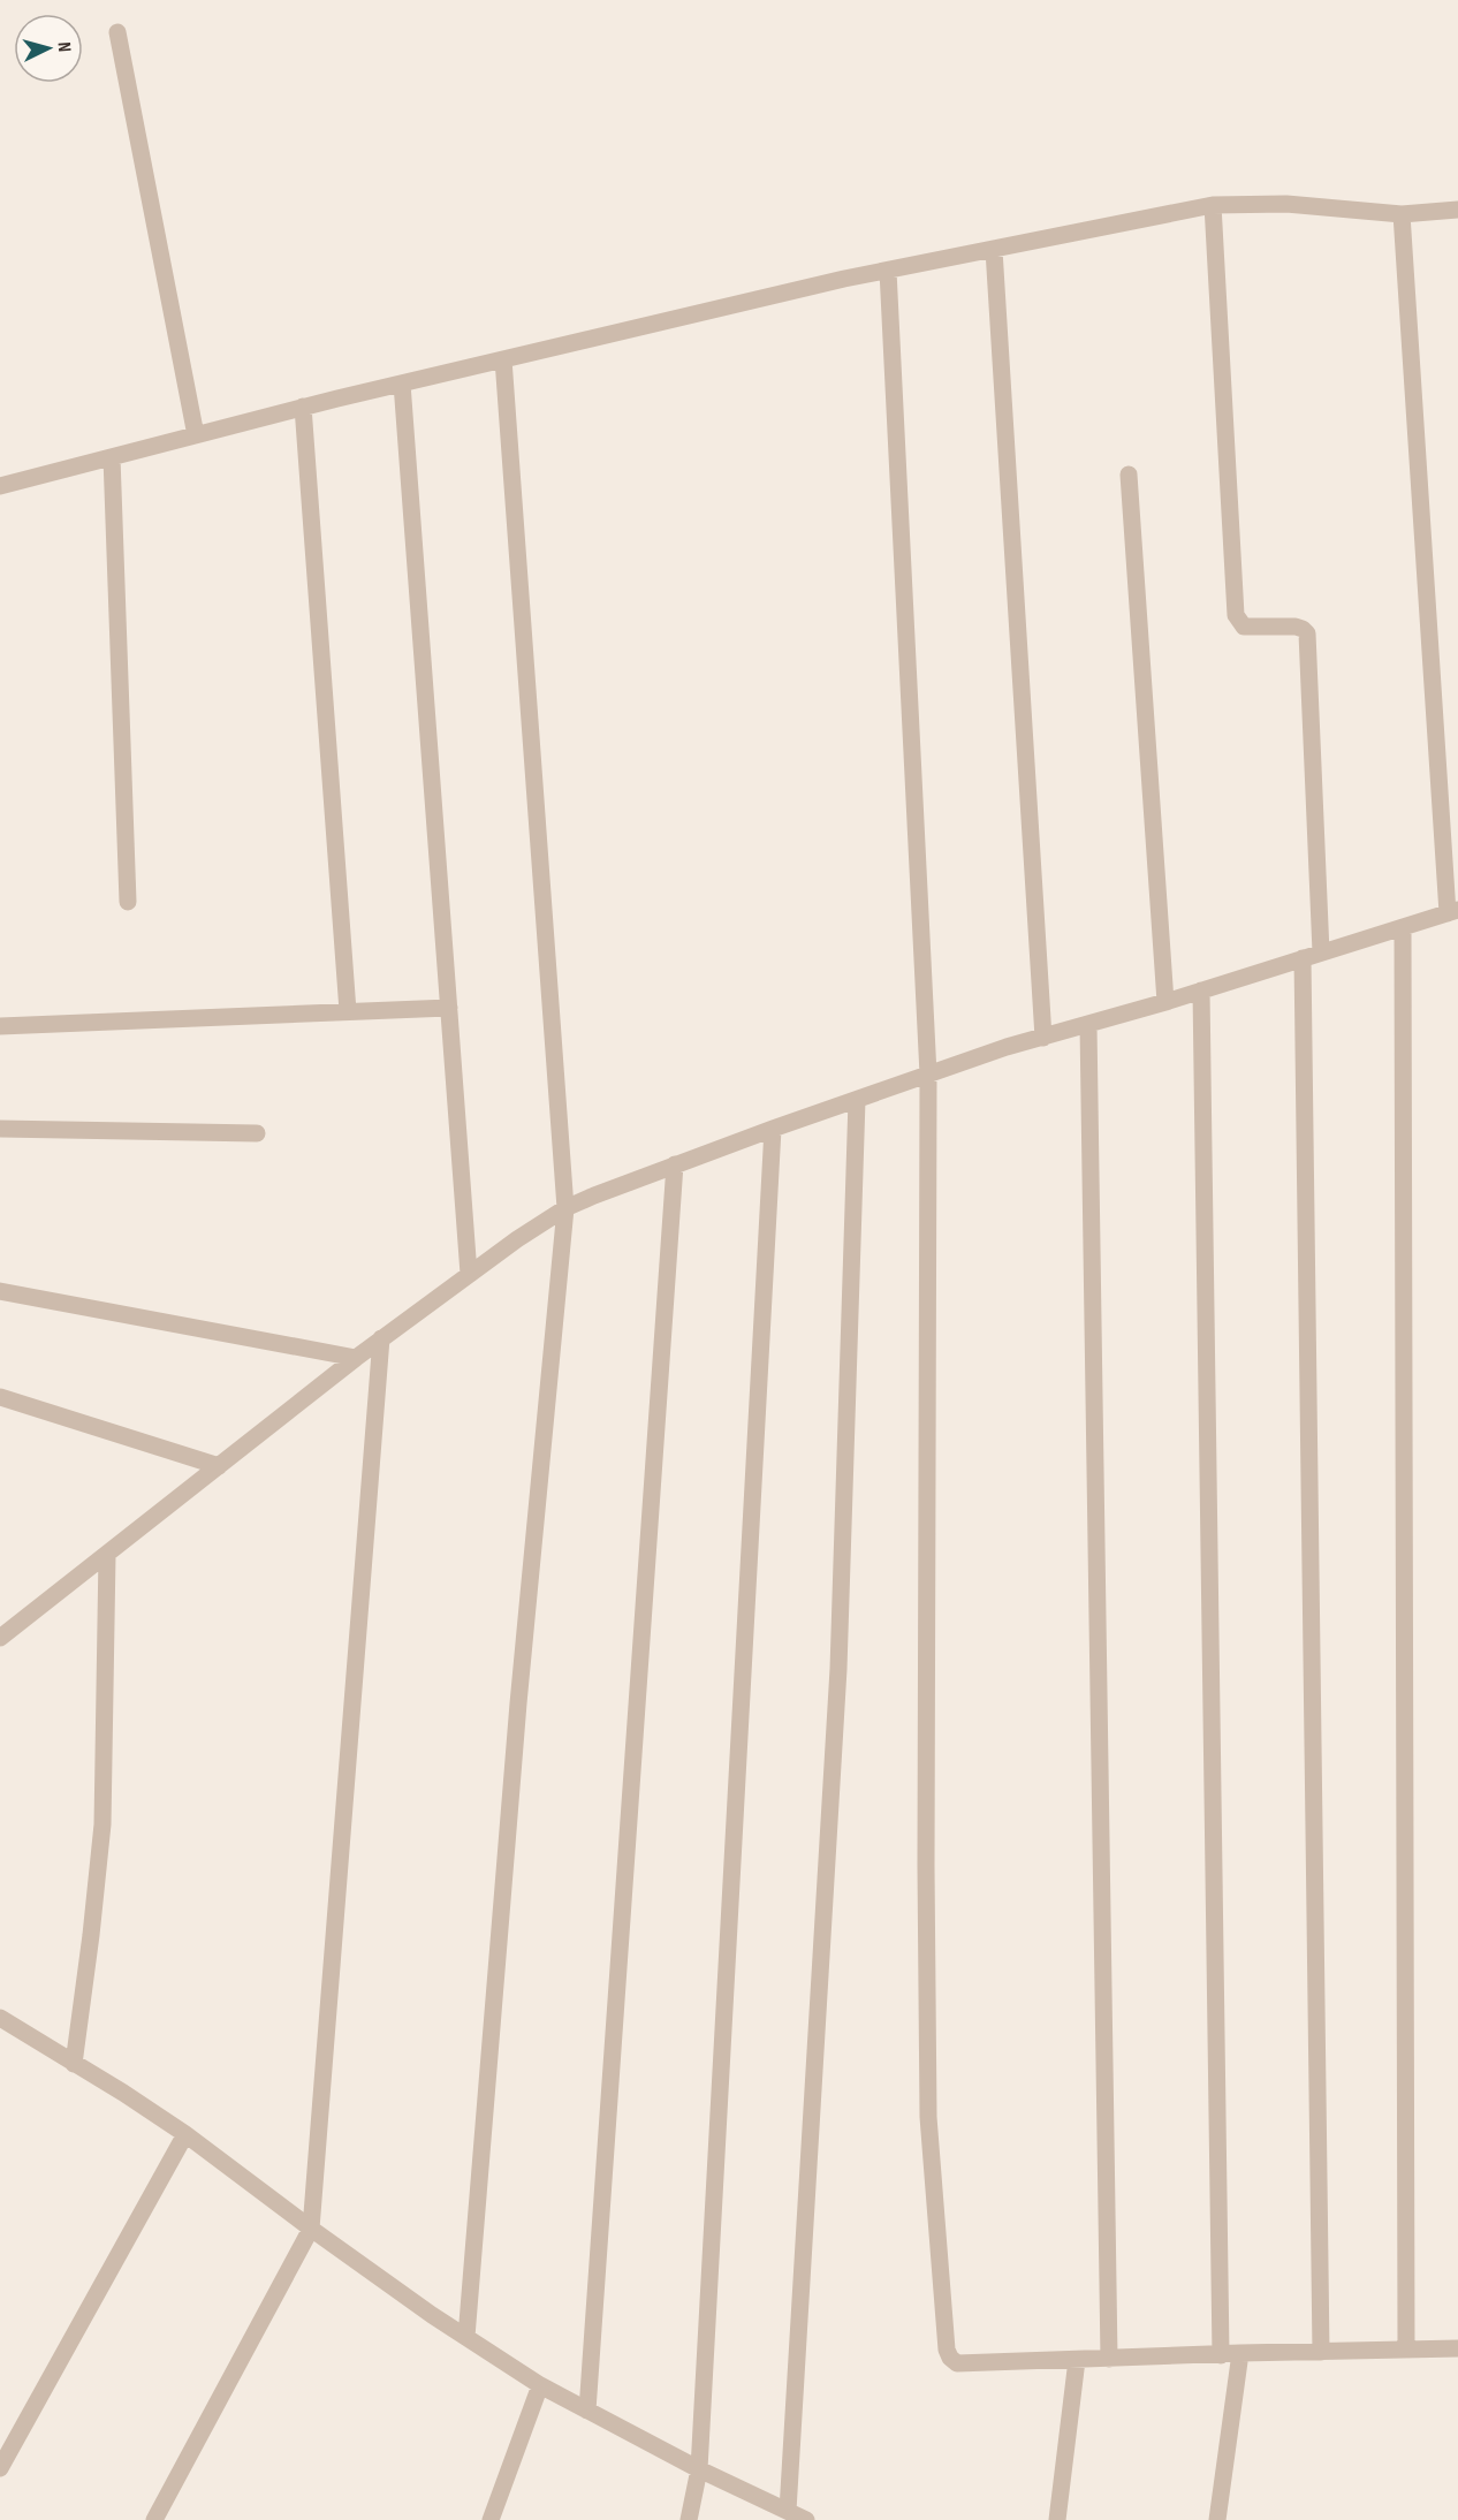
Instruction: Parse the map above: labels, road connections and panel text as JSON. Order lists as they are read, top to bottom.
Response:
{
  "north": "right"
}
